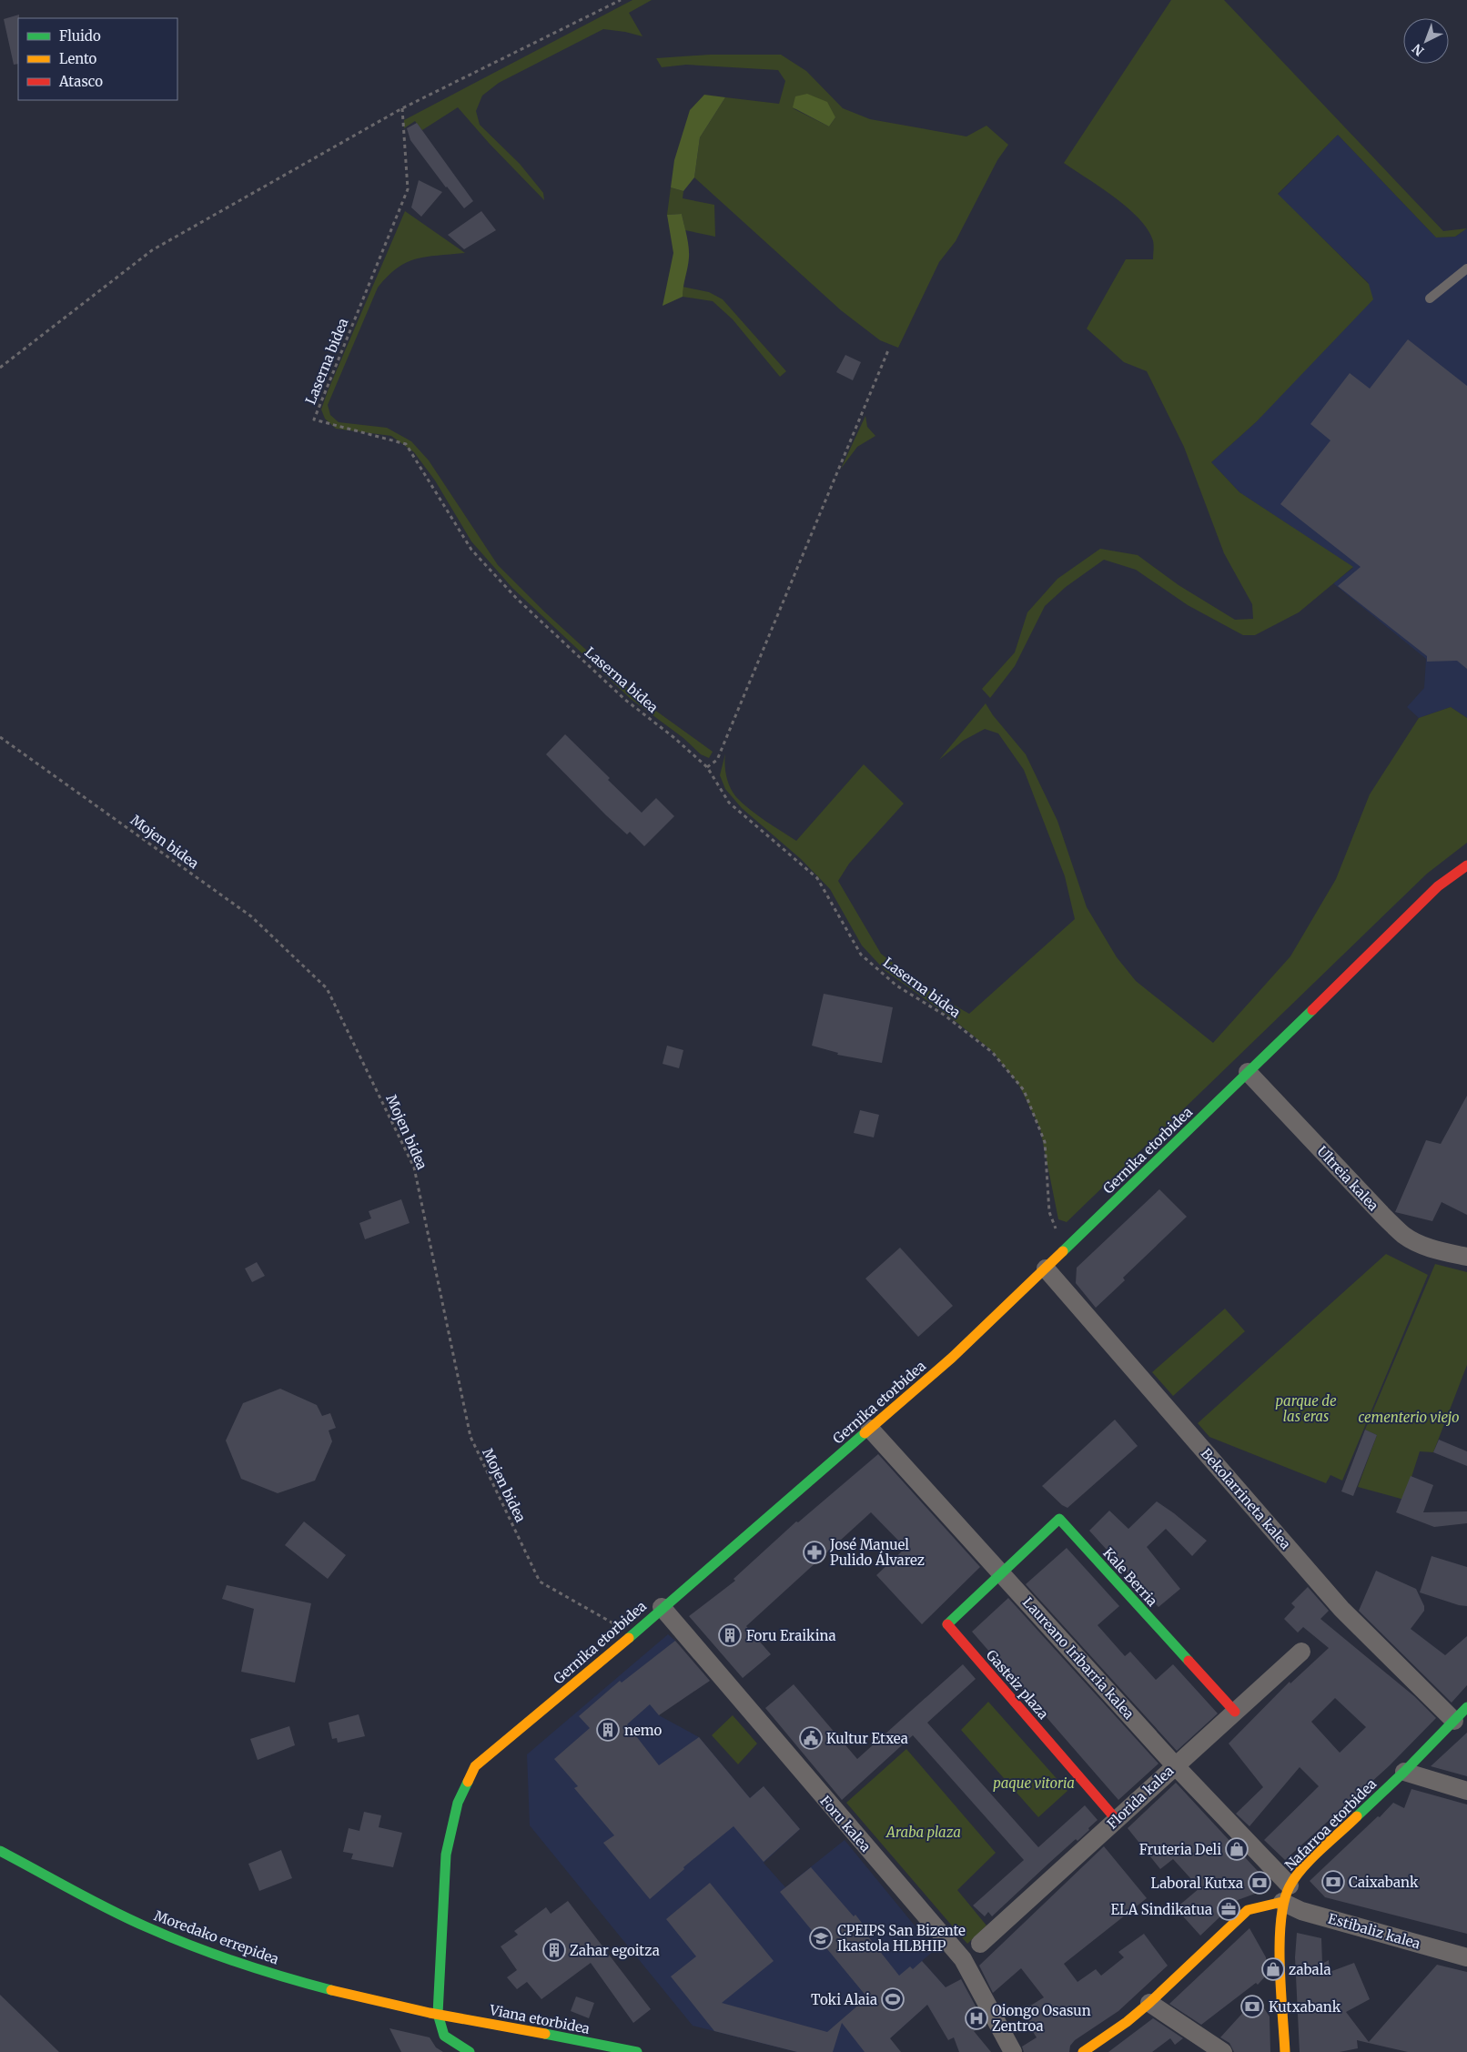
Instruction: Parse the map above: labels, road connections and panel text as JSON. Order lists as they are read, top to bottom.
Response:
{
  "streets": {
    "street": [
      "Gernika etorbidea",
      "Ultreia kalea",
      "Bekolarrineta kalea",
      "Kale Berria",
      "Laureano Iribarria kalea",
      "Gasteiz plaza",
      "Florida kalea",
      "Foru kalea",
      "Nafarroa etorbidea",
      "Estibaliz kalea",
      "Moredako errepidea",
      "Viana etorbidea"
    ],
    "path": ["Laserna bidea", "Mojen bidea"]
  },
  "crossings": [
    ["Laserna bidea", "Gernika etorbidea"],
    ["Mojen bidea", "Gernika etorbidea"],
    ["Gernika etorbidea", "Ultreia kalea"],
    ["Gernika etorbidea", "Bekolarrineta kalea"],
    ["Gernika etorbidea", "Laureano Iribarria kalea"],
    ["Gernika etorbidea", "Foru kalea"],
    ["Gernika etorbidea", "Moredako errepidea"],
    ["Gernika etorbidea", "Viana etorbidea"],
    ["Bekolarrineta kalea", "Nafarroa etorbidea"],
    ["Kale Berria", "Laureano Iribarria kalea"],
    ["Kale Berria", "Gasteiz plaza"],
    ["Kale Berria", "Florida kalea"],
    ["Laureano Iribarria kalea", "Gasteiz plaza"],
    ["Laureano Iribarria kalea", "Florida kalea"],
    ["Laureano Iribarria kalea", "Nafarroa etorbidea"],
    ["Laureano Iribarria kalea", "Estibaliz kalea"],
    ["Gasteiz plaza", "Florida kalea"],
    ["Nafarroa etorbidea", "Estibaliz kalea"],
    ["Moredako errepidea", "Viana etorbidea"]
  ],
  "parks": [
    "parque de las eras",
    "cementerio viejo",
    "paque vitoria",
    "Araba plaza"
  ],
  "places": {
    "pharmacy": ["José Manuel Pulido Álvarez"],
    "building": ["Foru Eraikina", "nemo", "Zahar egoitza"],
    "public building": ["Kultur Etxea"],
    "shop": ["Fruteria Deli", "zabala"],
    "bank": ["Caixabank", "Laboral Kutxa", "Kutxabank"],
    "office": ["ELA Sindikatua"],
    "school or university": ["CPEIPS San Bizente Ikastola HLBHIP"],
    "sports": ["Toki Alaia"],
    "hospital": ["Oiongo Osasun Zentroa"]
  },
  "legend": ["Fluido", "Lento", "Atasco"],
  "north": "bottom left"
}
